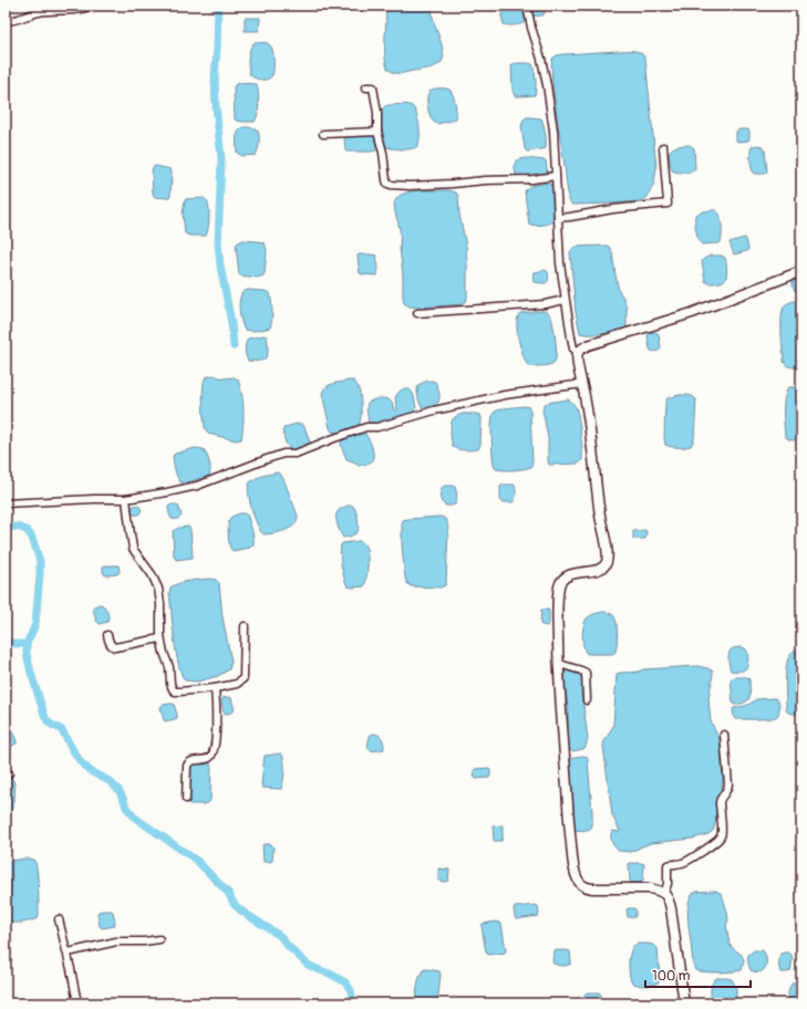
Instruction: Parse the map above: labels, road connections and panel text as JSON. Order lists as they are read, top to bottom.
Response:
{
  "scale_bar": "100 m"
}
